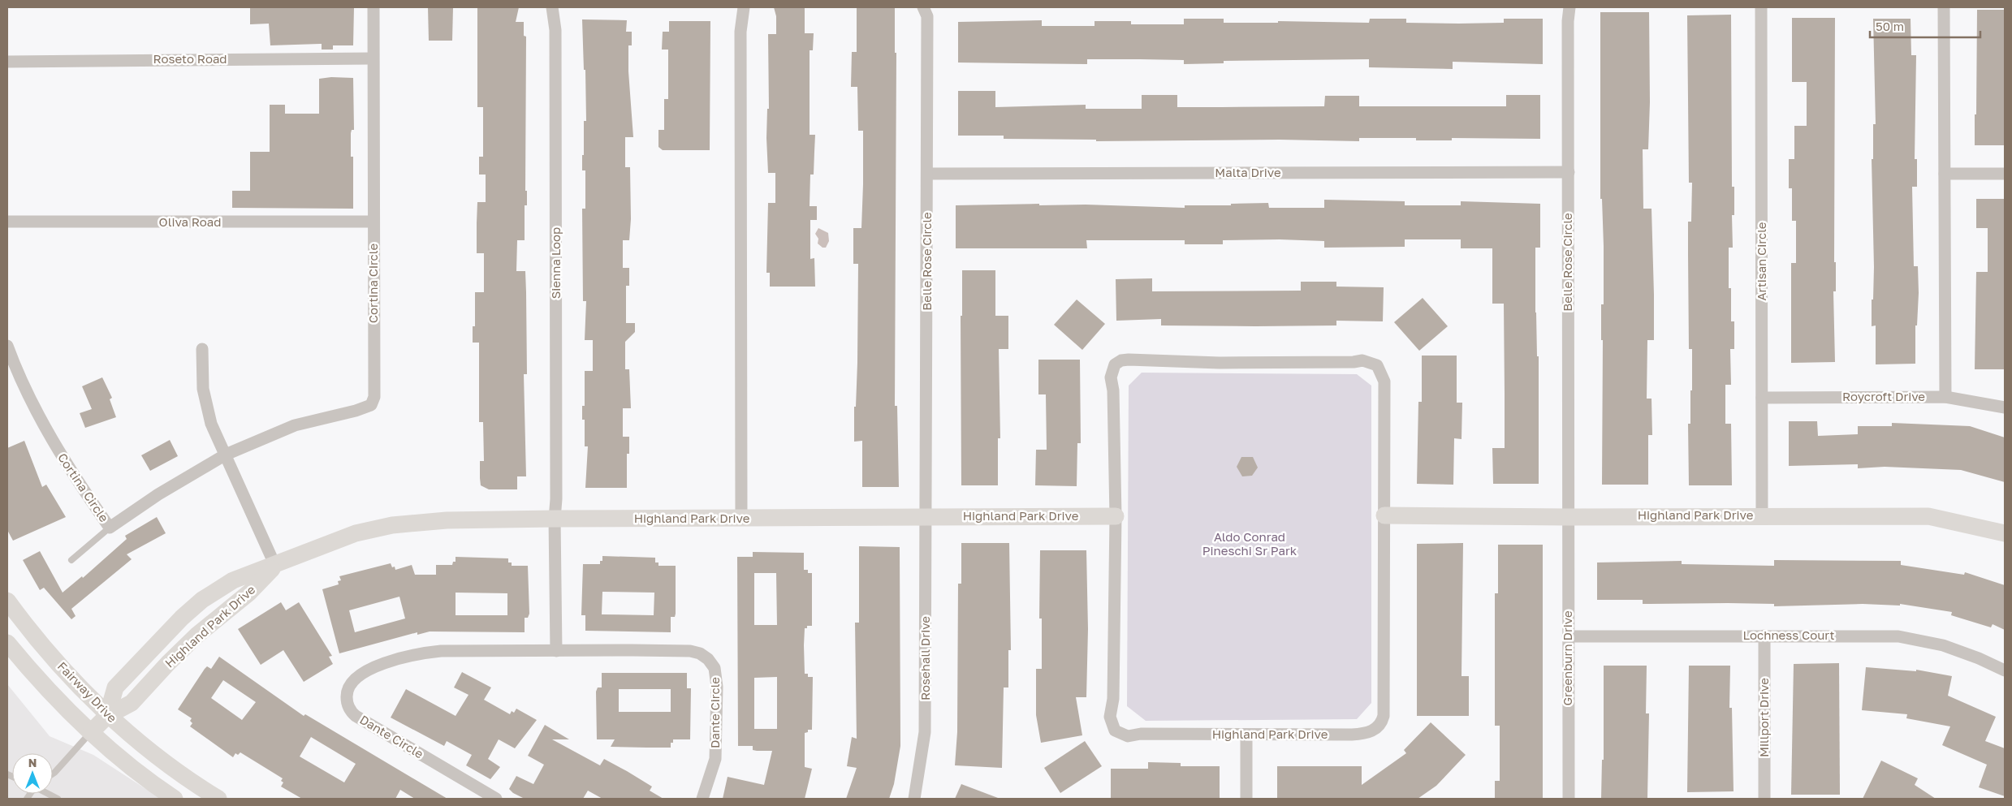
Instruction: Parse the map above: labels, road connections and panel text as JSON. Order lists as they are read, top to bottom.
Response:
{
  "streets": {
    "street": [
      "Roseto Road",
      "Malta Drive",
      "Oliva Road",
      "Belle Rose Circle",
      "Artisan Circle",
      "Sienna Loop",
      "Cortina Circle",
      "Roycroft Drive",
      "Highland Park Drive",
      "Lochness Court",
      "Rosehall Drive",
      "Greenburn Drive",
      "Fairway Drive",
      "Dante Circle",
      "Millport Drive"
    ]
  },
  "crossings": [
    ["Roseto Road", "Cortina Circle"],
    ["Malta Drive", "Belle Rose Circle"],
    ["Oliva Road", "Cortina Circle"],
    ["Belle Rose Circle", "Highland Park Drive"],
    ["Belle Rose Circle", "Rosehall Drive"],
    ["Belle Rose Circle", "Greenburn Drive"],
    ["Artisan Circle", "Roycroft Drive"],
    ["Artisan Circle", "Highland Park Drive"],
    ["Sienna Loop", "Highland Park Drive"],
    ["Highland Park Drive", "Rosehall Drive"],
    ["Highland Park Drive", "Greenburn Drive"],
    ["Highland Park Drive", "Fairway Drive"],
    ["Lochness Court", "Greenburn Drive"],
    ["Lochness Court", "Millport Drive"]
  ],
  "parks": ["Aldo Conrad Pineschi Sr Park"],
  "scale_bar": "50 m",
  "north": "top"
}
